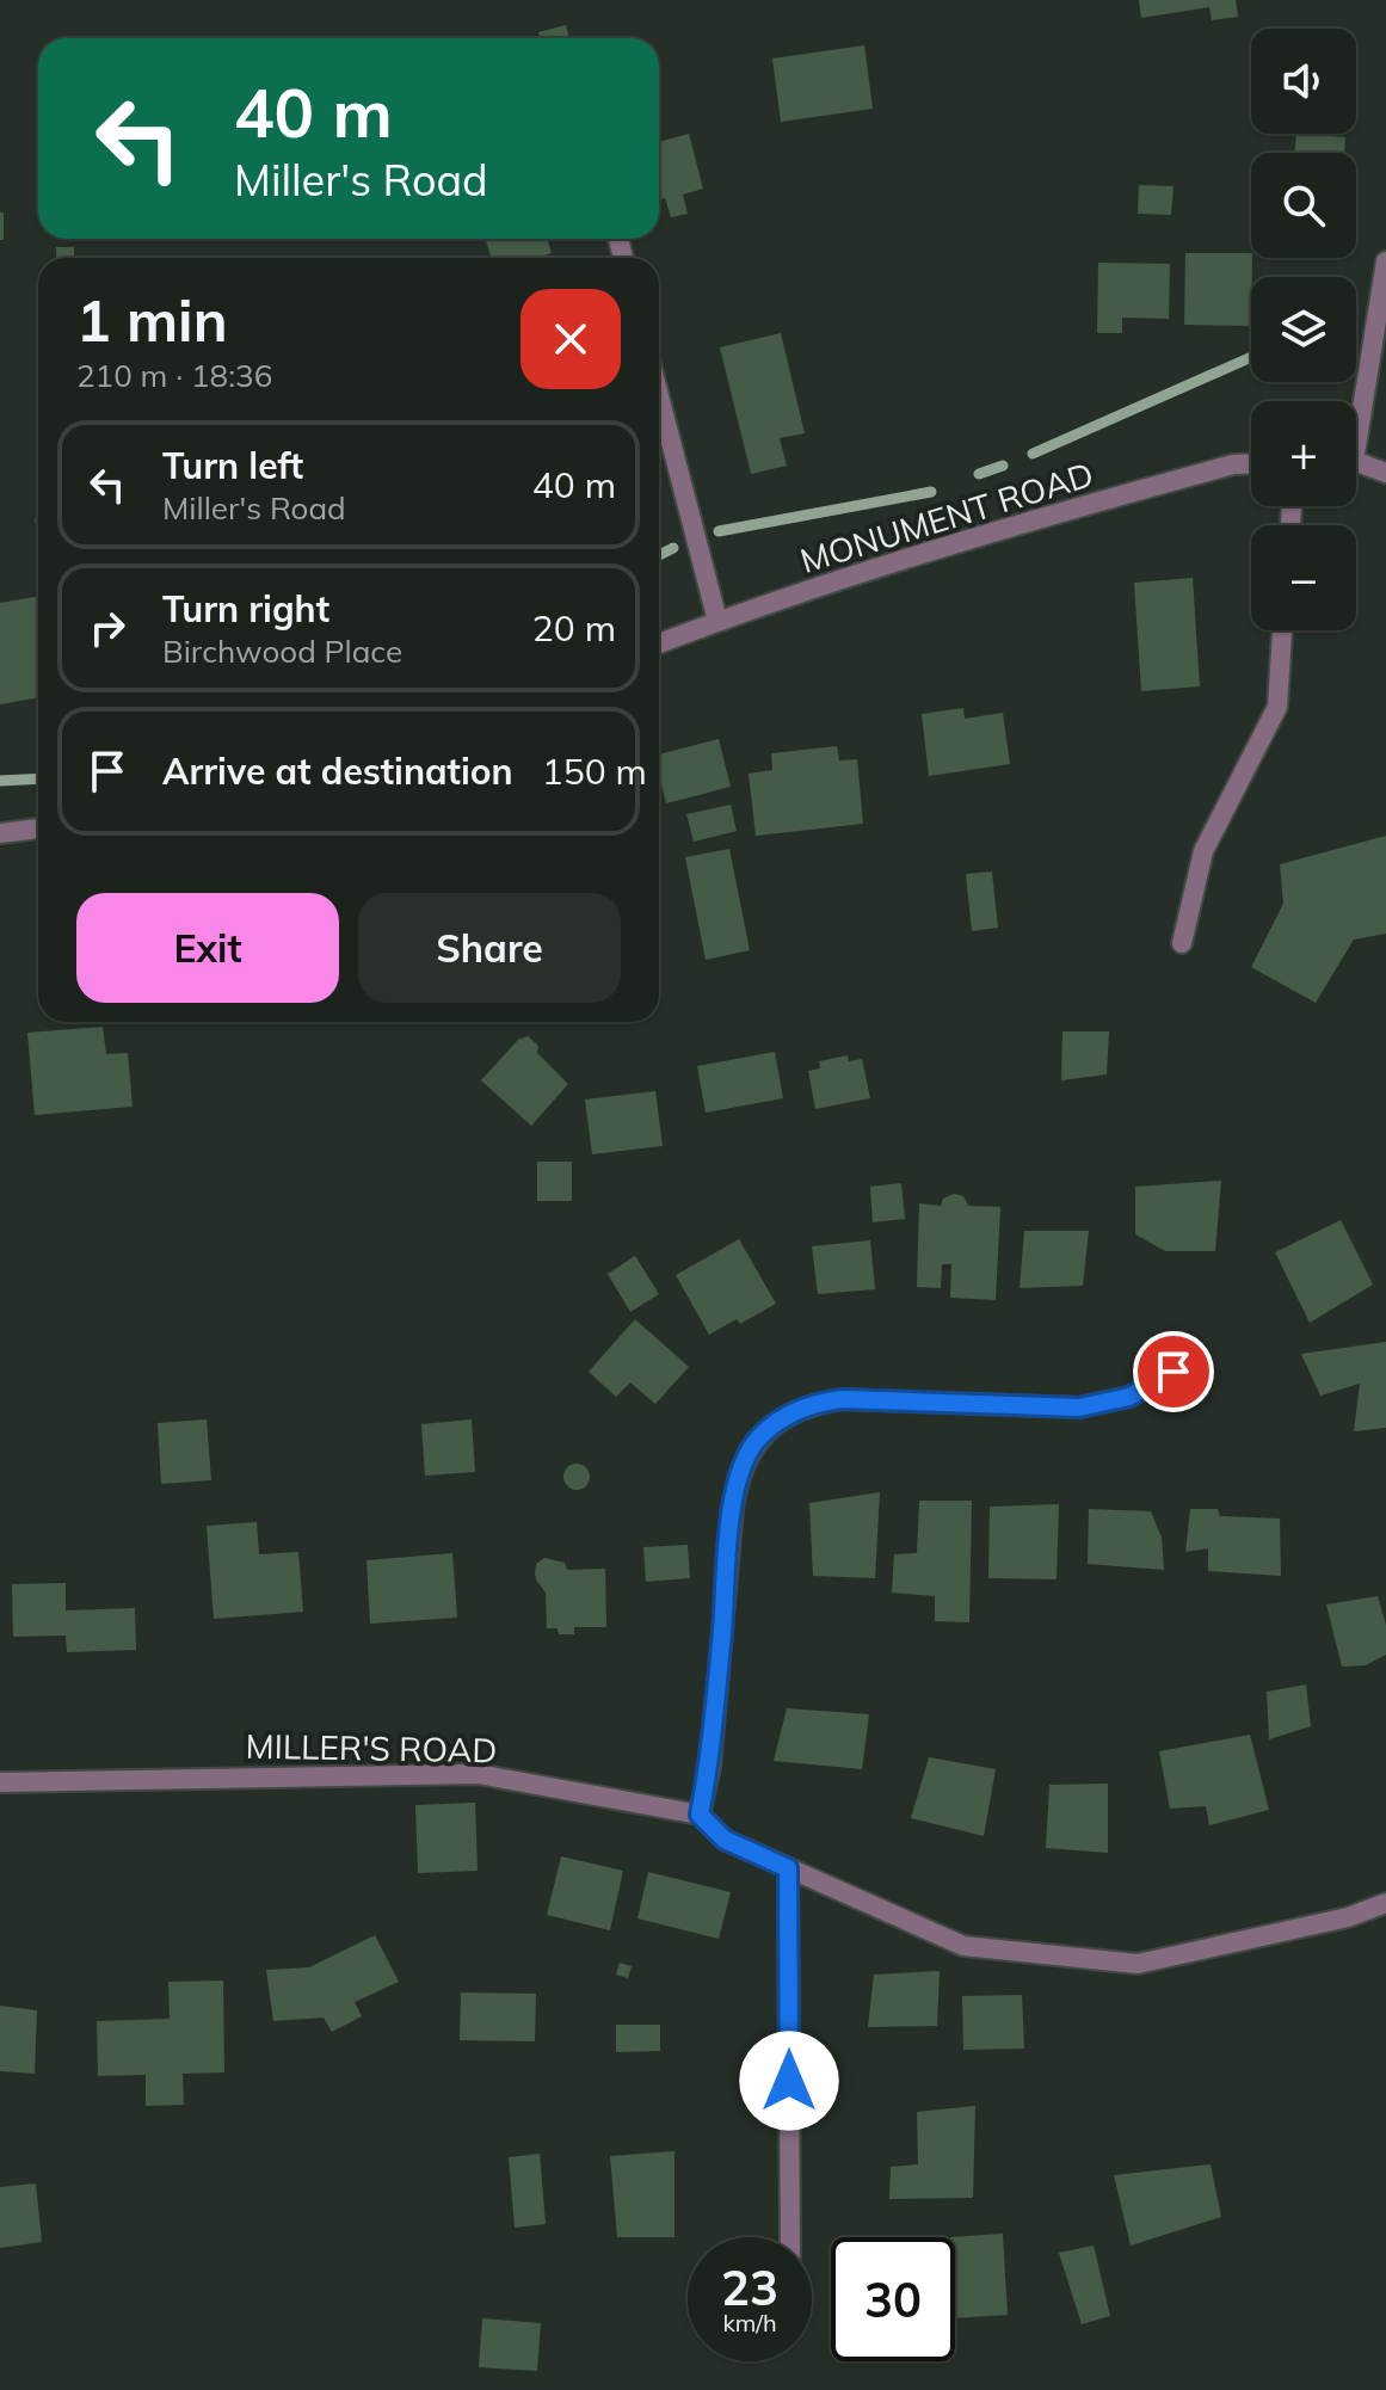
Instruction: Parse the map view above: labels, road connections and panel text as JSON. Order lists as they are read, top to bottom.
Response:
{
  "streets": {
    "street": ["MONUMENT ROAD", "MILLER'S ROAD"]
  },
  "page": {
    "map_buttons": ["+", "−"],
    "turn": ["40 m", "Miller's Road"],
    "heading": ["1 min", "210 m · 18:36"],
    "list": [
      {
        "name": "Turn left",
        "note": "Miller's Road",
        "value": "40 m"
      },
      {
        "name": "Turn right",
        "note": "Birchwood Place",
        "value": "20 m"
      },
      {
        "name": "Arrive at destination",
        "value": "150 m"
      }
    ],
    "buttons": ["Exit", "Share"],
    "speed": "23 km/h",
    "limit": "30"
  }
}
